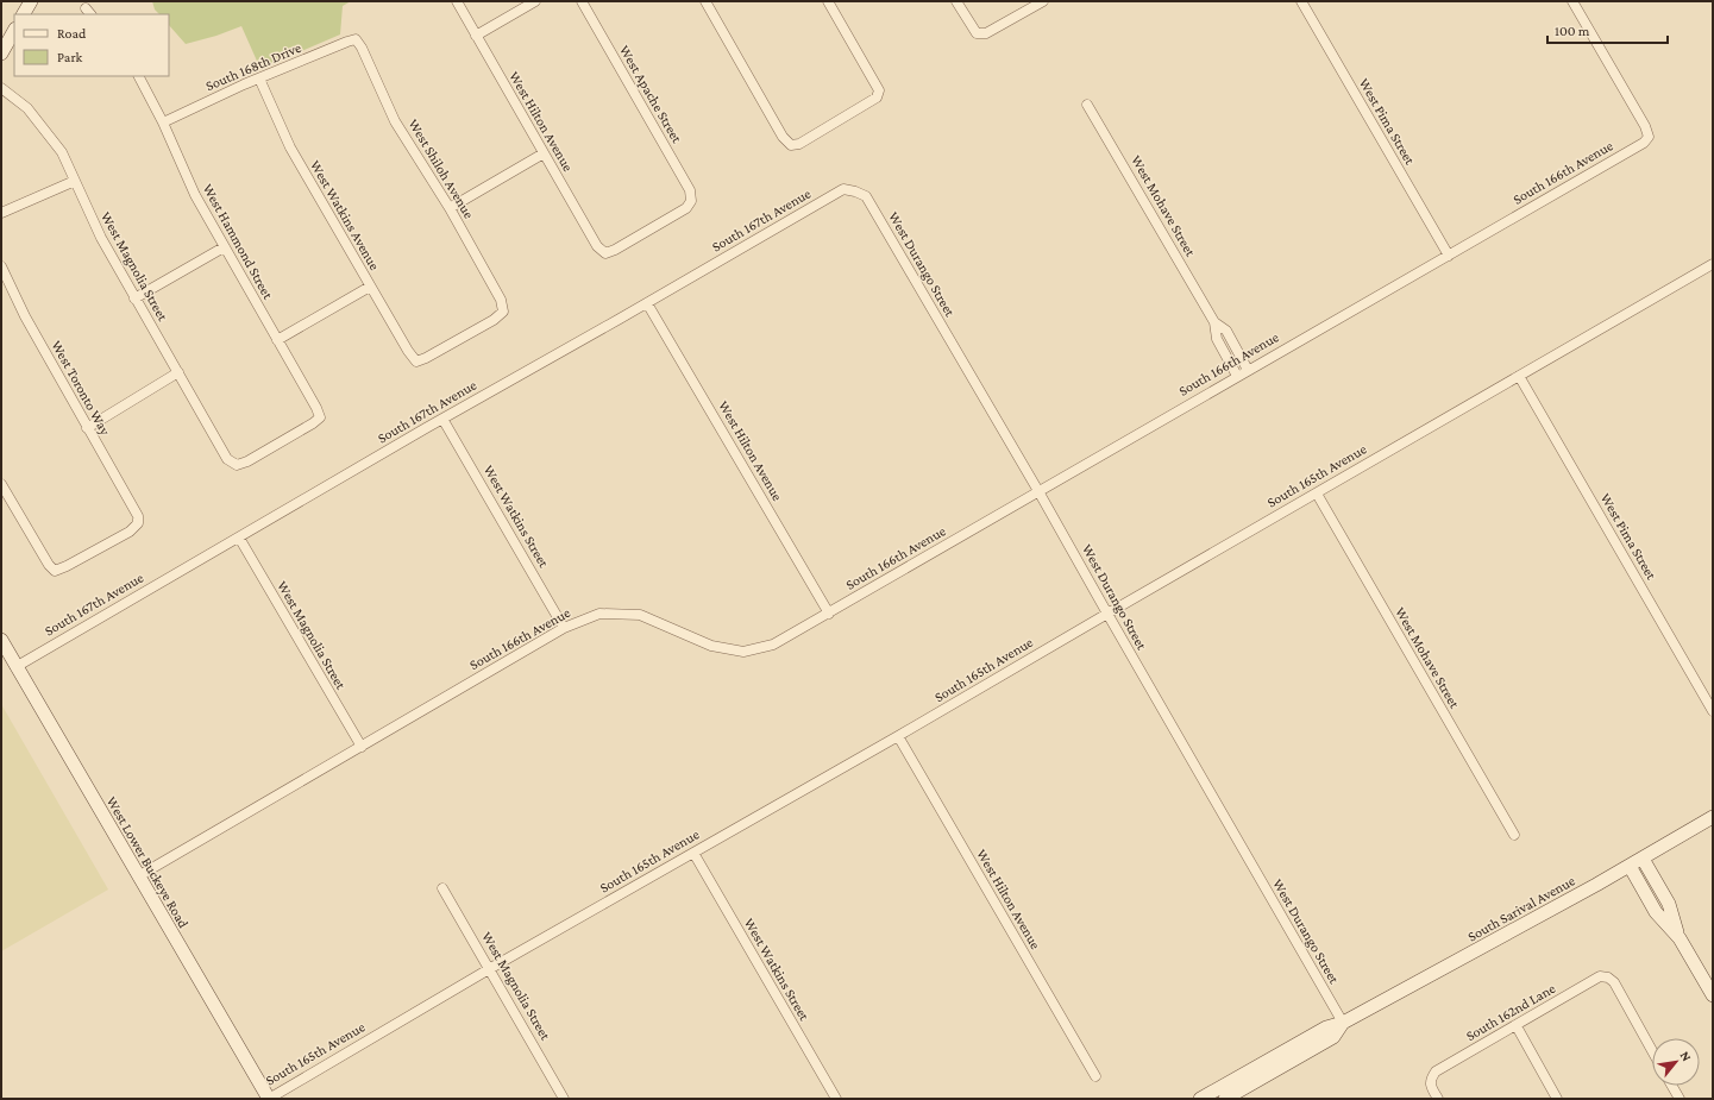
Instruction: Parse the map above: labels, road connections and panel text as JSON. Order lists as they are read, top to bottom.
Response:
{
  "streets": {
    "main road": ["West Lower Buckeye Road", "South Sarival Avenue"],
    "street": [
      "South 168th Drive",
      "West Apache Street",
      "West Hilton Avenue",
      "West Pima Street",
      "West Shiloh Avenue",
      "South 166th Avenue",
      "West Mohave Street",
      "West Watkins Avenue",
      "South 167th Avenue",
      "West Hammond Street",
      "West Durango Street",
      "West Magnolia Street",
      "West Toronto Way",
      "South 165th Avenue",
      "West Watkins Street",
      "South 162nd Lane"
    ]
  },
  "crossings": [
    ["South 168th Drive", "West Shiloh Avenue"],
    ["South 168th Drive", "West Watkins Avenue"],
    ["South 168th Drive", "West Hammond Street"],
    ["West Apache Street", "West Hilton Avenue"],
    ["West Hilton Avenue", "South 166th Avenue"],
    ["West Hilton Avenue", "South 167th Avenue"],
    ["West Hilton Avenue", "South 165th Avenue"],
    ["West Pima Street", "South 166th Avenue"],
    ["West Pima Street", "South 165th Avenue"],
    ["West Shiloh Avenue", "West Watkins Avenue"],
    ["South 166th Avenue", "West Mohave Street"],
    ["South 166th Avenue", "West Durango Street"],
    ["South 166th Avenue", "West Magnolia Street"],
    ["South 166th Avenue", "West Watkins Street"],
    ["South 166th Avenue", "West Lower Buckeye Road"],
    ["West Mohave Street", "South 165th Avenue"],
    ["South 167th Avenue", "West Durango Street"],
    ["South 167th Avenue", "West Magnolia Street"],
    ["South 167th Avenue", "West Watkins Street"],
    ["South 167th Avenue", "West Lower Buckeye Road"],
    ["West Hammond Street", "West Magnolia Street"],
    ["West Durango Street", "South 165th Avenue"],
    ["West Durango Street", "South Sarival Avenue"],
    ["West Magnolia Street", "South 165th Avenue"],
    ["South 165th Avenue", "West Watkins Street"],
    ["South 165th Avenue", "West Lower Buckeye Road"]
  ],
  "legend": ["Road", "Park"],
  "scale_bar": "100 m",
  "north": "top right"
}
